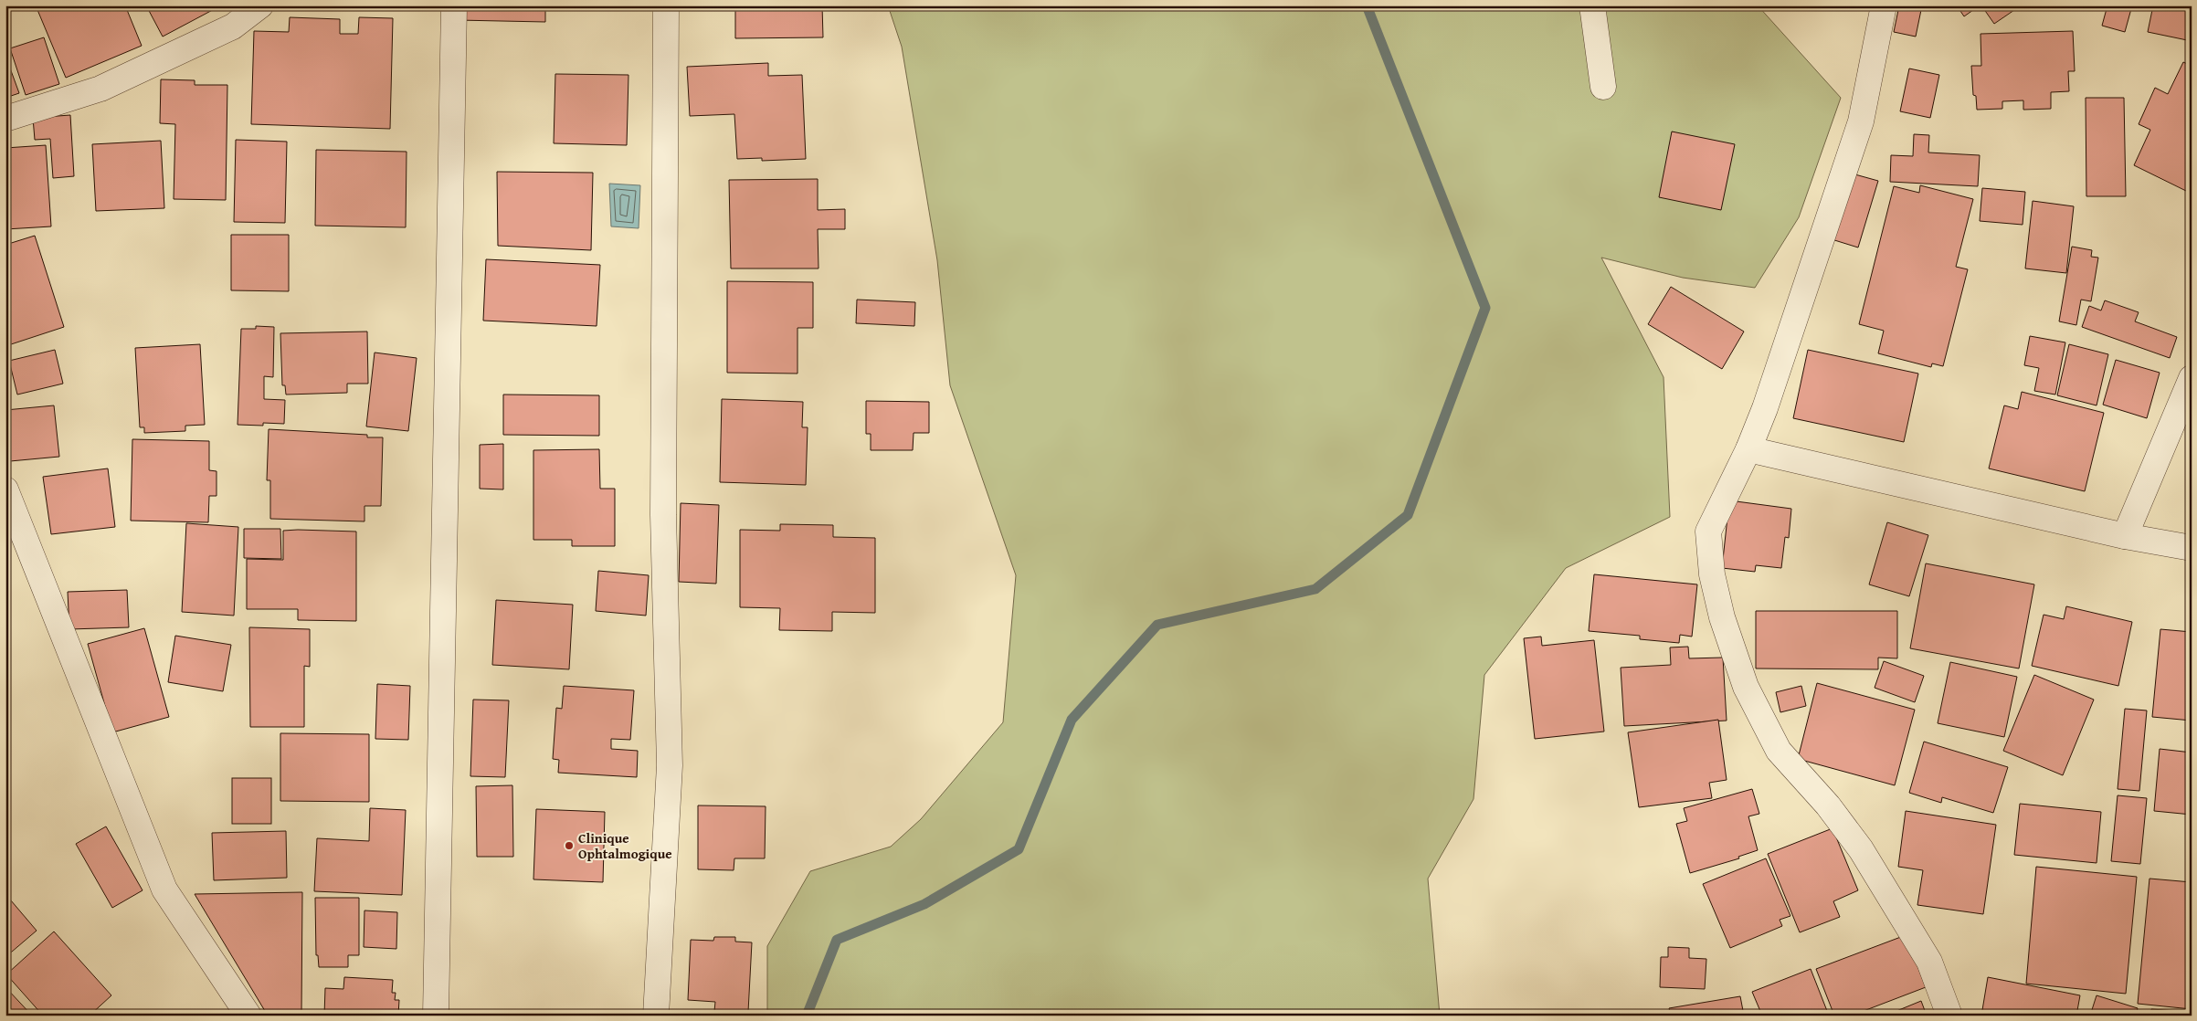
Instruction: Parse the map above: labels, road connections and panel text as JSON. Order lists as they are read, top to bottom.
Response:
{
  "places": ["Clinique Ophtalmogique"]
}
